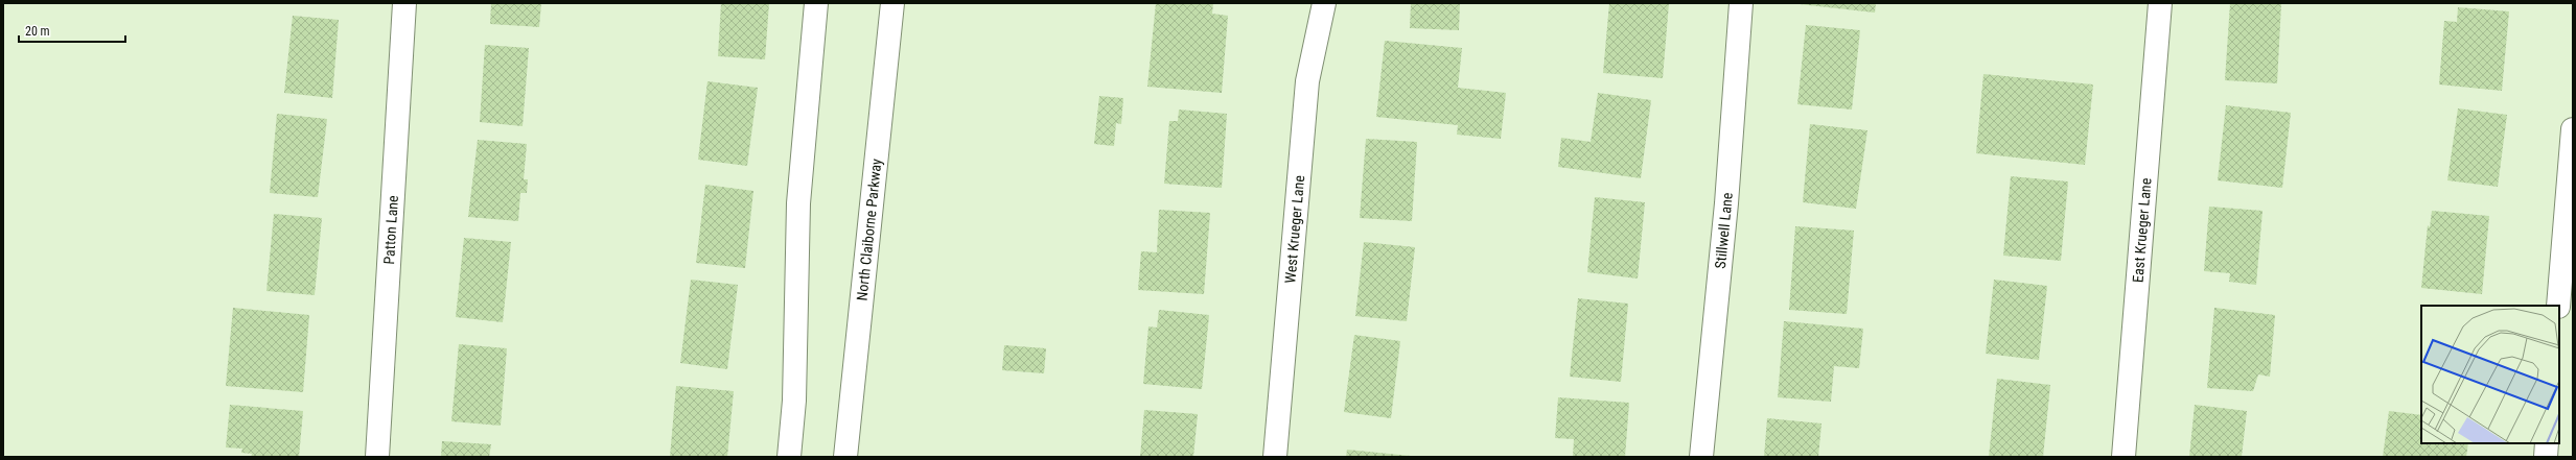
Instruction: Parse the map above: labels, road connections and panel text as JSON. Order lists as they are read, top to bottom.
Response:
{
  "streets": {
    "street": [
      "Patton Lane",
      "West Krueger Lane",
      "North Claiborne Parkway",
      "Stillwell Lane",
      "East Krueger Lane"
    ]
  },
  "scale_bar": "20 m"
}
